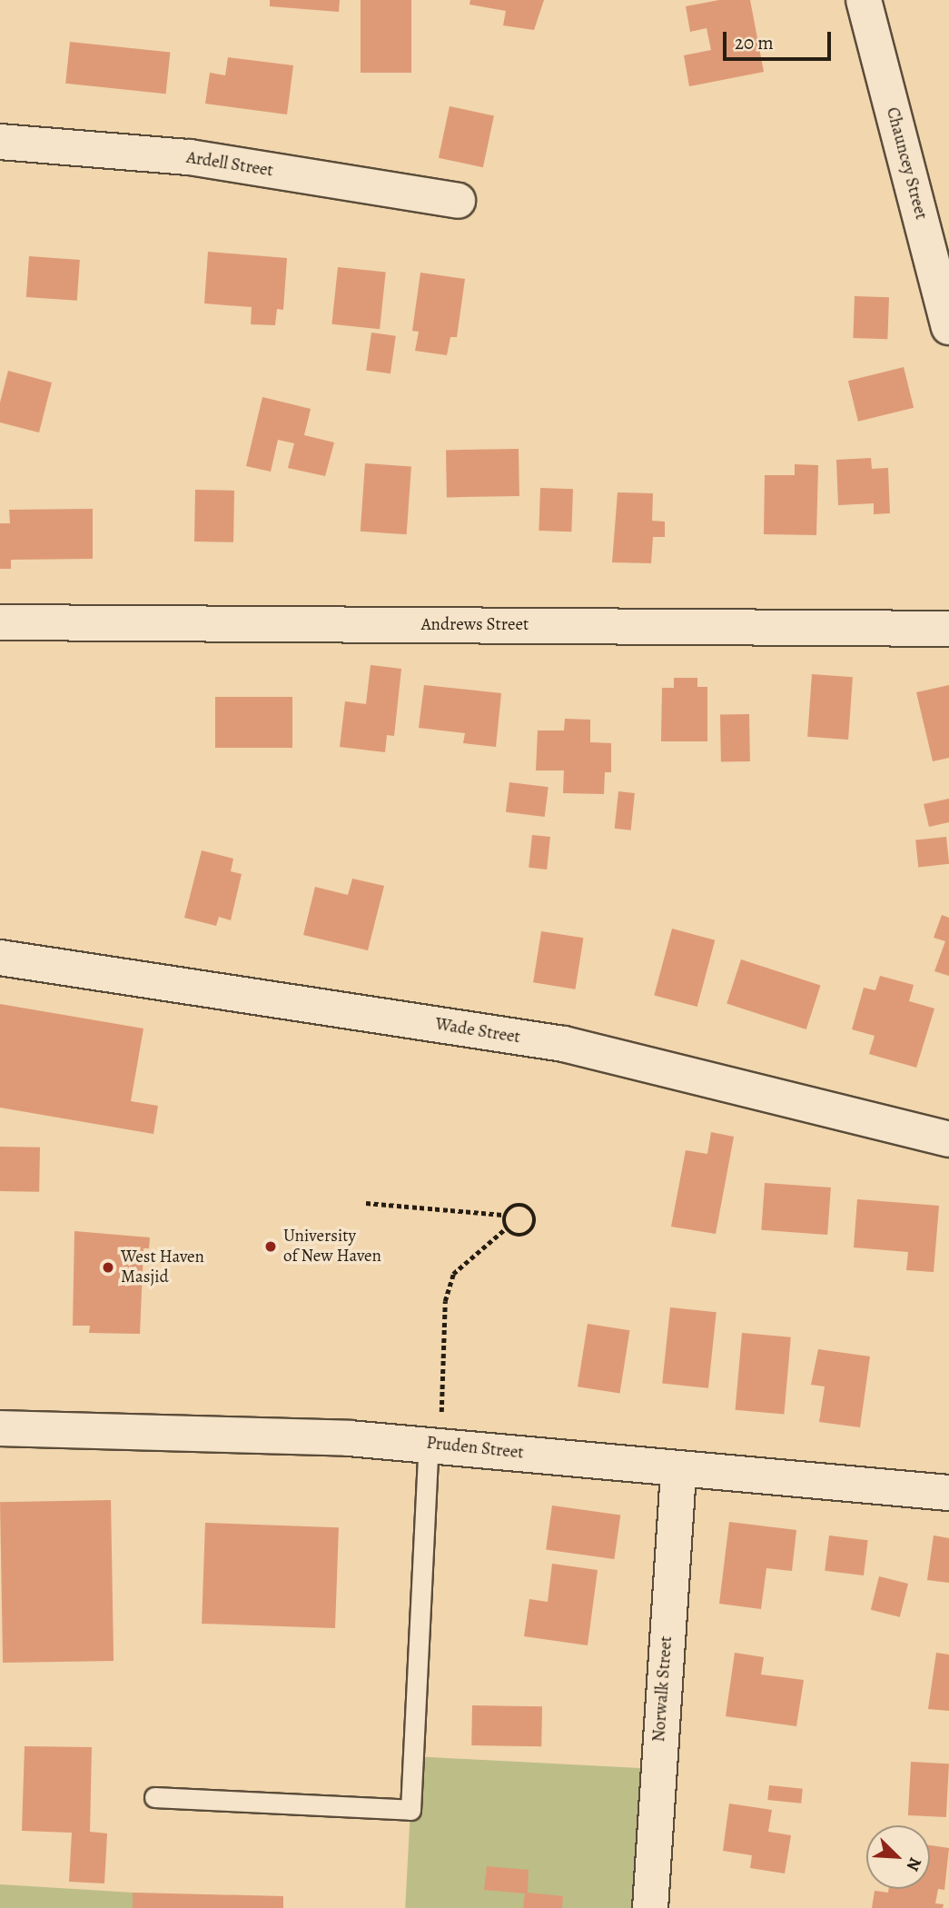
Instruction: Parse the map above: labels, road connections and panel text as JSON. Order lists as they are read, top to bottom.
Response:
{
  "streets": {
    "street": [
      "Chauncey Street",
      "Ardell Street",
      "Andrews Street",
      "Wade Street",
      "Pruden Street",
      "Norwalk Street"
    ]
  },
  "crossings": [
    ["Pruden Street", "Norwalk Street"]
  ],
  "places": ["University of New Haven", "West Haven Masjid"],
  "scale_bar": "20 m",
  "north": "bottom right"
}
